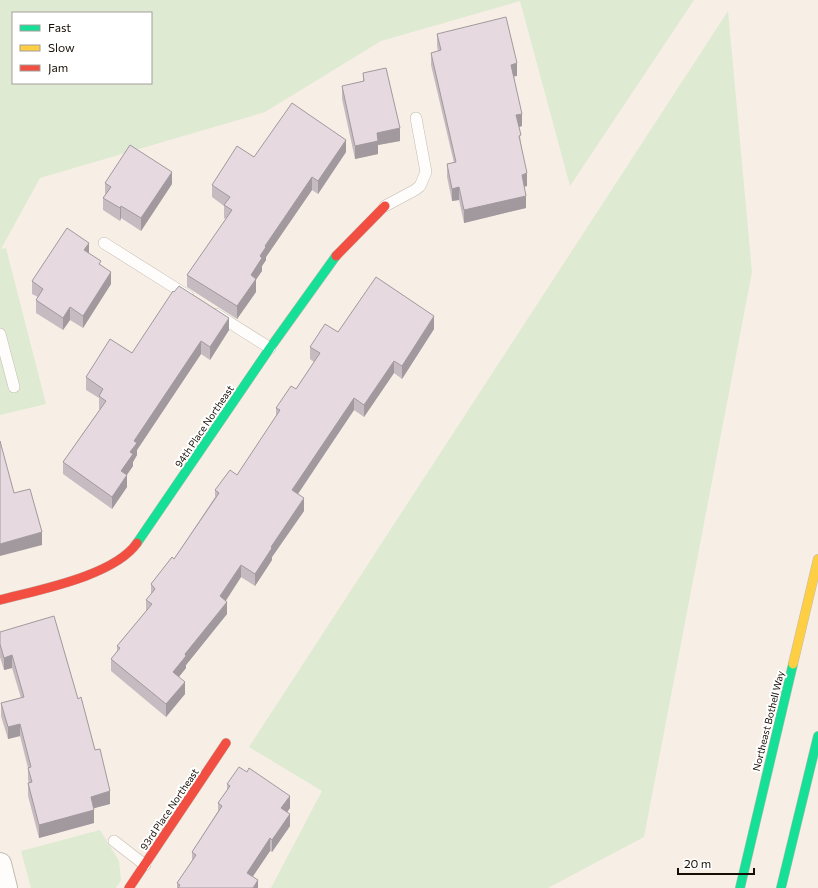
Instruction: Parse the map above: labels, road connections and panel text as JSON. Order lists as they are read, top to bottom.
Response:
{
  "streets": {
    "street": ["94th Place Northeast", "Northeast Bothell Way", "93rd Place Northeast"]
  },
  "legend": ["Fast", "Slow", "Jam"],
  "scale_bar": "20 m"
}
